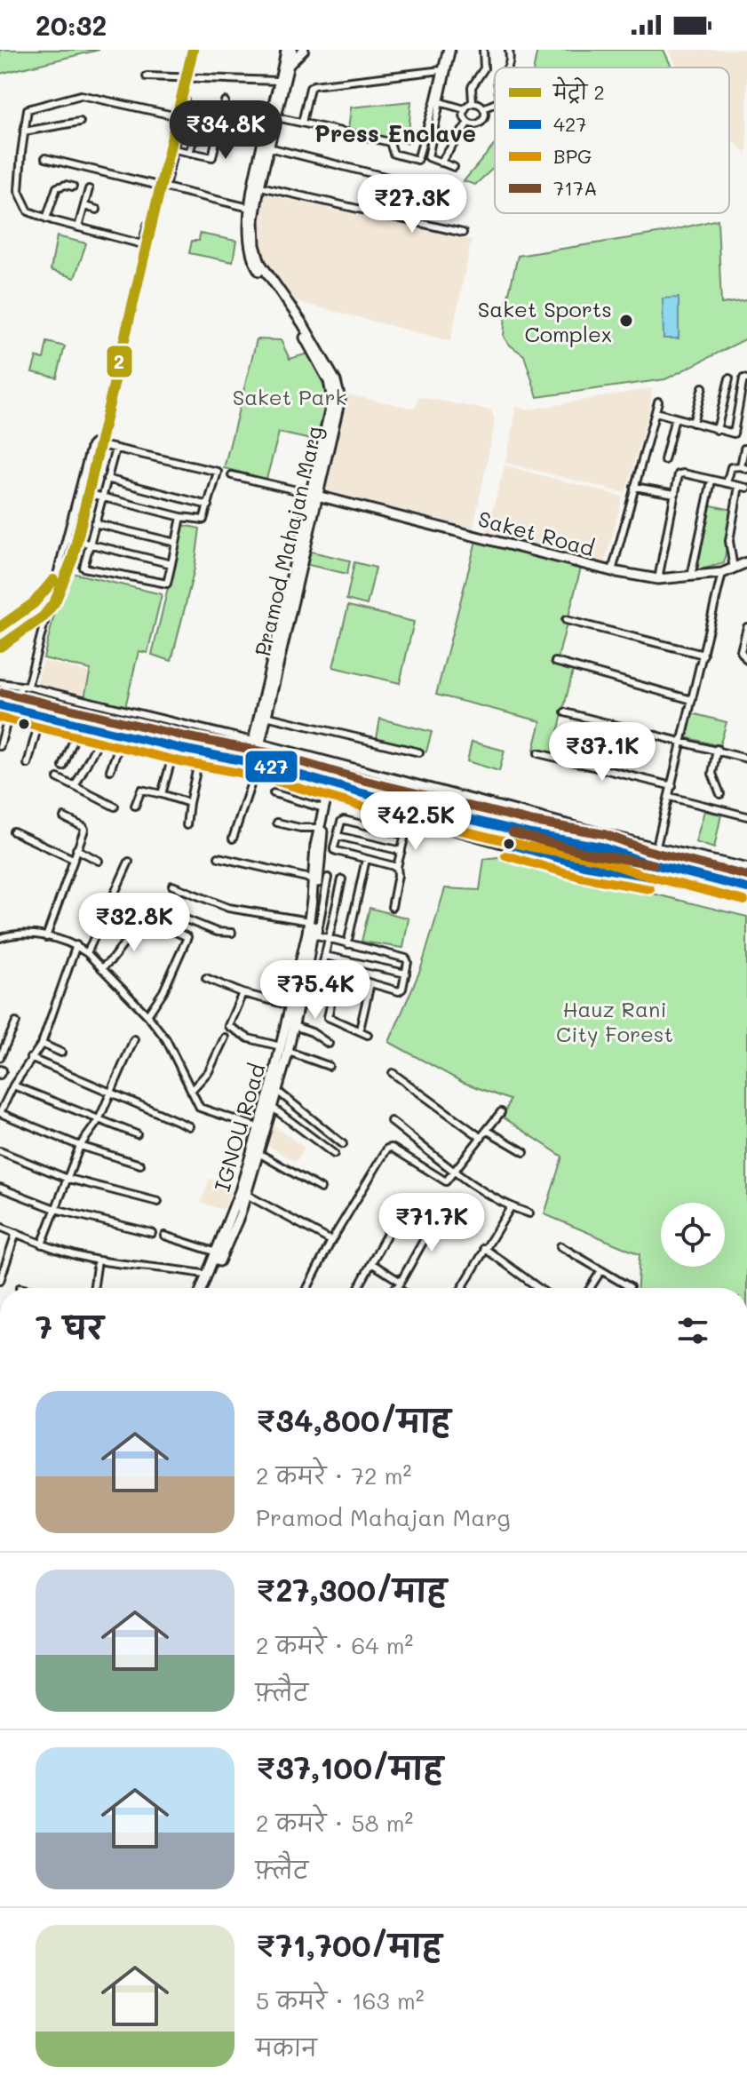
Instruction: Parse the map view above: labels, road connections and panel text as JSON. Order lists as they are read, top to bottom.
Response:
{
  "streets": {
    "street": ["Saket Road", "Pramod Mahajan Marg", "IGNOU Road"]
  },
  "crossings": [
    ["Saket Road", "Pramod Mahajan Marg"]
  ],
  "districts": ["Press Enclave"],
  "parks": ["Saket Park", "Hauz Rani City Forest"],
  "places": ["Saket Sports Complex"],
  "lines": [
    "metro line 2",
    "transit line 717A",
    "transit line 427",
    "transit line BPG"
  ],
  "legend": [
    "मेट्रो 2",
    "427",
    "BPG",
    "717A"
  ],
  "page": {
    "status": "20:32",
    "price": [
      "₹34.8K",
      "₹27.3K",
      "₹37.1K",
      "₹42.5K",
      "₹32.8K",
      "₹75.4K",
      "₹71.7K"
    ],
    "heading": "7 घर",
    "list": [
      {
        "name": "₹34,800/माह",
        "note": "2 कमरे · 72 m² · Pramod Mahajan Marg"
      },
      {
        "name": "₹27,300/माह",
        "note": "2 कमरे · 64 m² · फ़्लैट"
      },
      {
        "name": "₹37,100/माह",
        "note": "2 कमरे · 58 m² · फ़्लैट"
      },
      {
        "name": "₹71,700/माह",
        "note": "5 कमरे · 163 m² · मकान"
      }
    ]
  }
}
